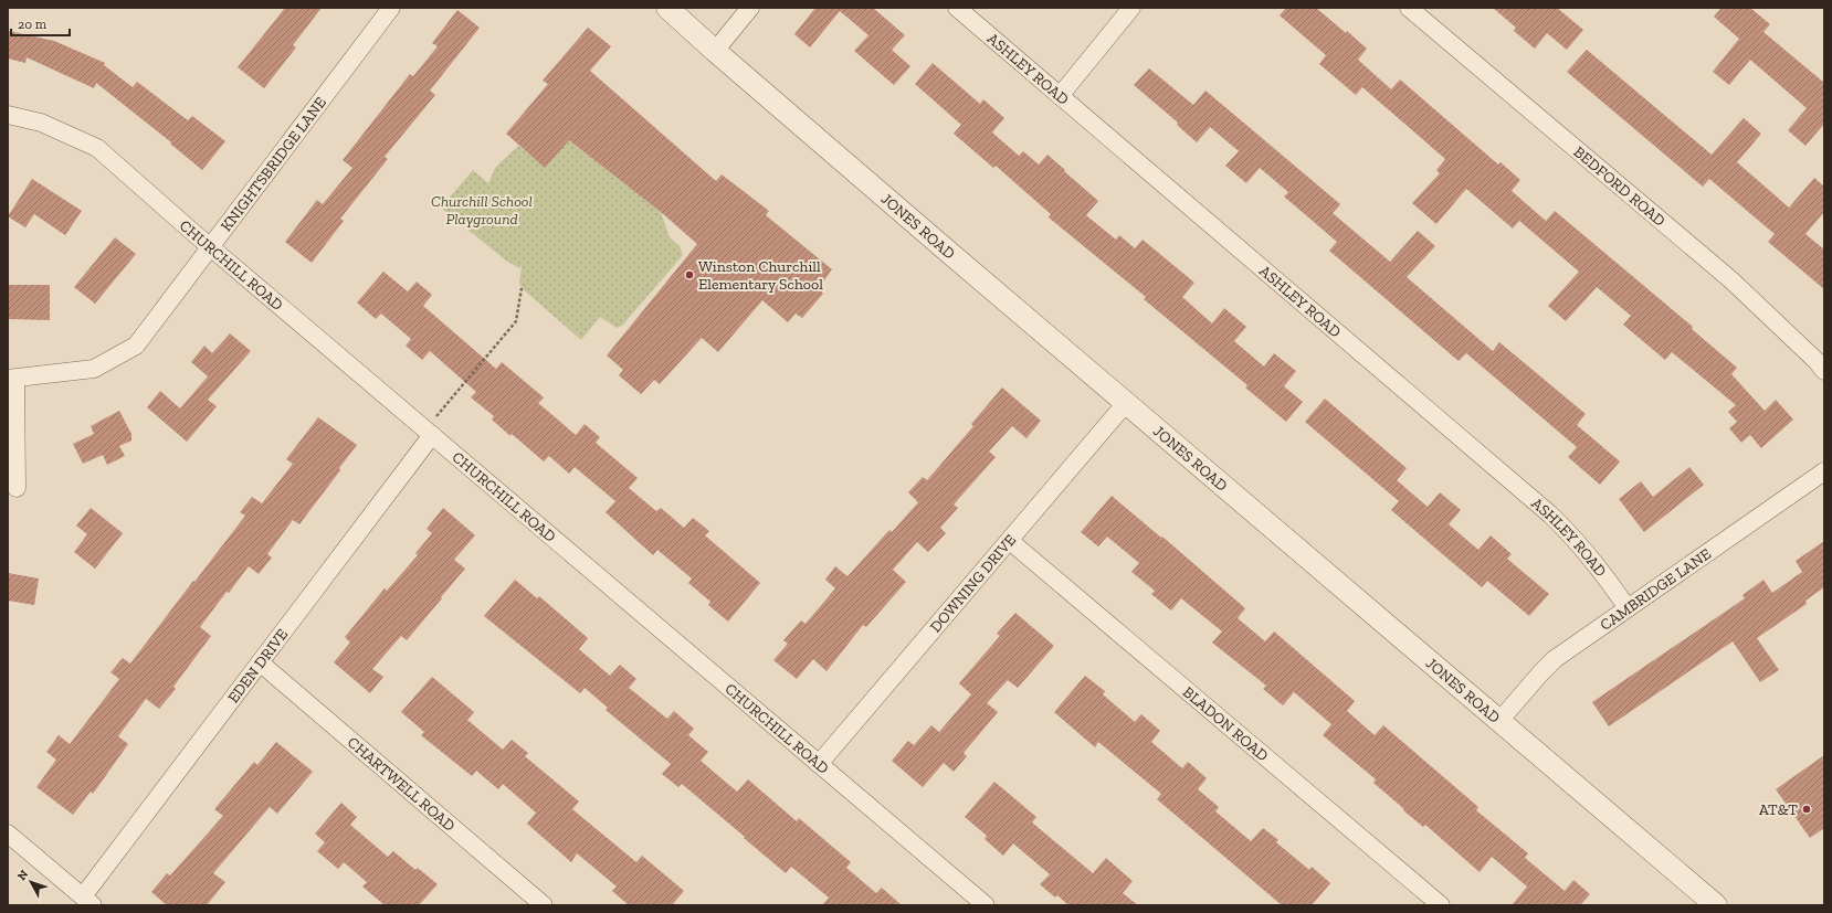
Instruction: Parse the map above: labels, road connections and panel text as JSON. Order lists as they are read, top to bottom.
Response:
{
  "streets": {
    "street": [
      "ASHLEY ROAD",
      "KNIGHTSBRIDGE LANE",
      "BEDFORD ROAD",
      "JONES ROAD",
      "CHURCHILL ROAD",
      "DOWNING DRIVE",
      "CAMBRIDGE LANE",
      "EDEN DRIVE",
      "BLADON ROAD",
      "CHARTWELL ROAD"
    ]
  },
  "crossings": [
    ["ASHLEY ROAD", "CAMBRIDGE LANE"],
    ["KNIGHTSBRIDGE LANE", "CHURCHILL ROAD"],
    ["JONES ROAD", "DOWNING DRIVE"],
    ["JONES ROAD", "CAMBRIDGE LANE"],
    ["CHURCHILL ROAD", "DOWNING DRIVE"],
    ["CHURCHILL ROAD", "EDEN DRIVE"],
    ["DOWNING DRIVE", "BLADON ROAD"],
    ["EDEN DRIVE", "CHARTWELL ROAD"]
  ],
  "parks": ["Churchill School Playground"],
  "places": ["Winston Churchill Elementary School", "AT&T"],
  "scale_bar": "20 m",
  "north": "top left"
}
